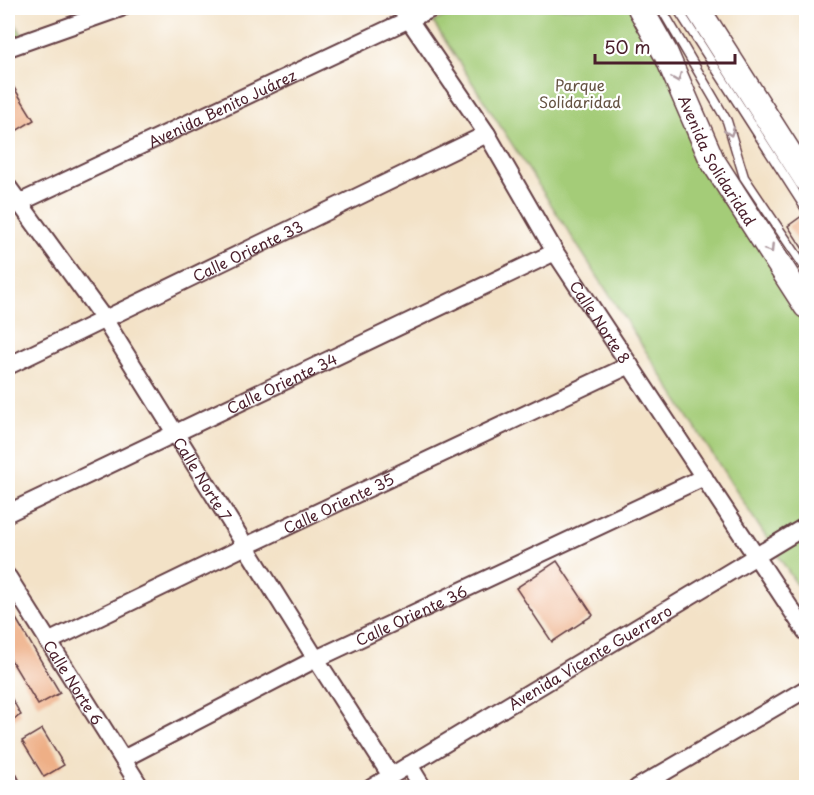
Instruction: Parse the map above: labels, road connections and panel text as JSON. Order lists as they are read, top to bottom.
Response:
{
  "streets": {
    "street": [
      "Avenida Benito Juárez",
      "Avenida Solidaridad",
      "Calle Oriente 33",
      "Calle Norte 8",
      "Calle Oriente 34",
      "Calle Norte 7",
      "Calle Oriente 35",
      "Calle Oriente 36",
      "Avenida Vicente Guerrero",
      "Calle Norte 6"
    ]
  },
  "crossings": [
    ["Avenida Benito Juárez", "Calle Norte 8"],
    ["Avenida Benito Juárez", "Calle Norte 7"],
    ["Calle Oriente 33", "Calle Norte 8"],
    ["Calle Oriente 33", "Calle Norte 7"],
    ["Calle Norte 8", "Calle Oriente 34"],
    ["Calle Norte 8", "Calle Oriente 35"],
    ["Calle Norte 8", "Calle Oriente 36"],
    ["Calle Norte 8", "Avenida Vicente Guerrero"],
    ["Calle Oriente 34", "Calle Norte 7"],
    ["Calle Norte 7", "Calle Oriente 35"],
    ["Calle Norte 7", "Calle Oriente 36"],
    ["Calle Norte 7", "Avenida Vicente Guerrero"],
    ["Calle Oriente 35", "Calle Norte 6"],
    ["Calle Oriente 36", "Calle Norte 6"]
  ],
  "parks": ["Parque Solidaridad"],
  "scale_bar": "50 m"
}
